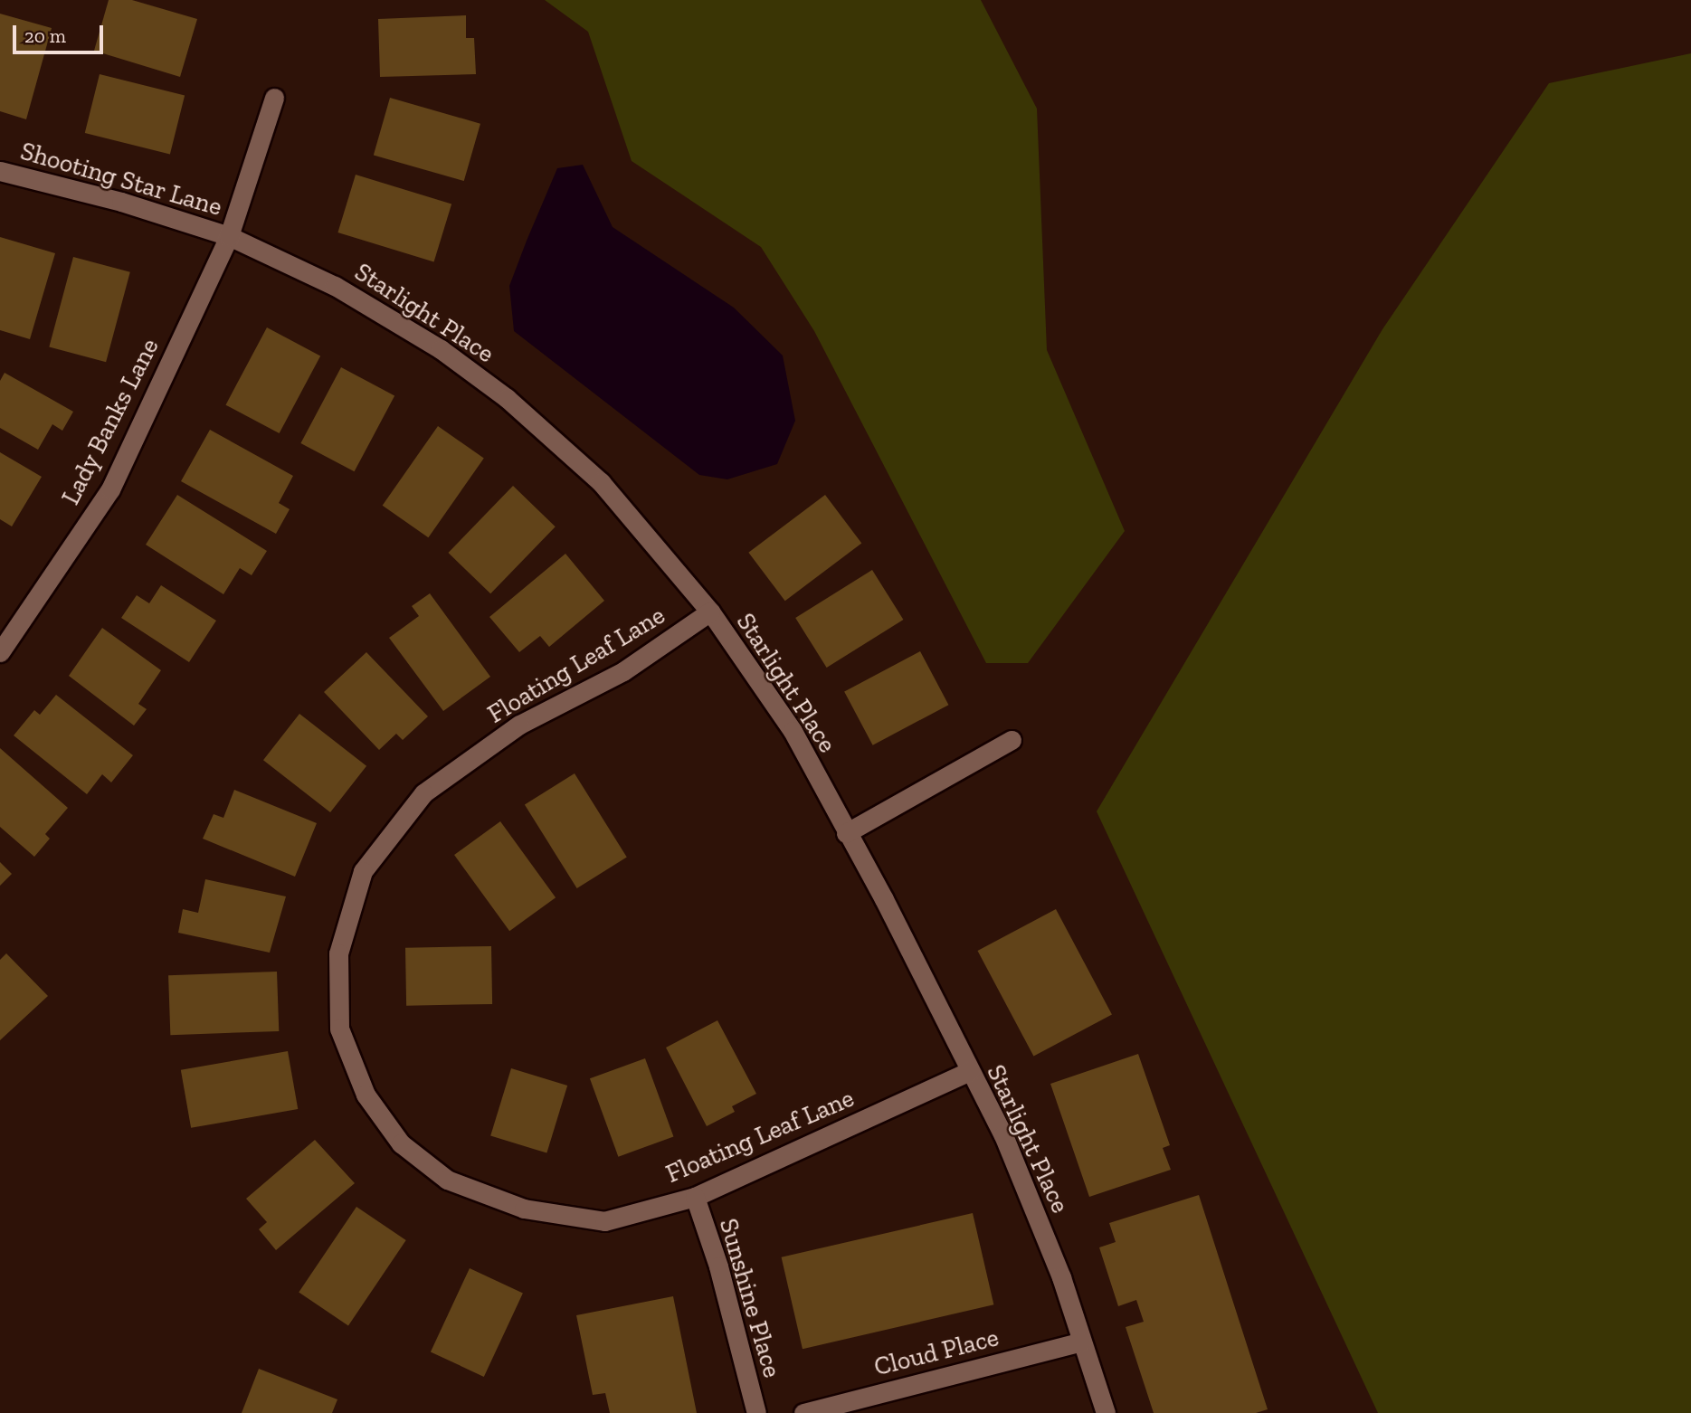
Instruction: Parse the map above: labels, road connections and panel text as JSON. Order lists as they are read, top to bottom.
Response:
{
  "streets": {
    "street": [
      "Shooting Star Lane",
      "Starlight Place",
      "Lady Banks Lane",
      "Floating Leaf Lane",
      "Sunshine Place",
      "Cloud Place"
    ]
  },
  "crossings": [
    ["Shooting Star Lane", "Starlight Place"],
    ["Shooting Star Lane", "Lady Banks Lane"],
    ["Starlight Place", "Lady Banks Lane"],
    ["Starlight Place", "Floating Leaf Lane"],
    ["Starlight Place", "Cloud Place"],
    ["Floating Leaf Lane", "Sunshine Place"]
  ],
  "scale_bar": "20 m"
}
